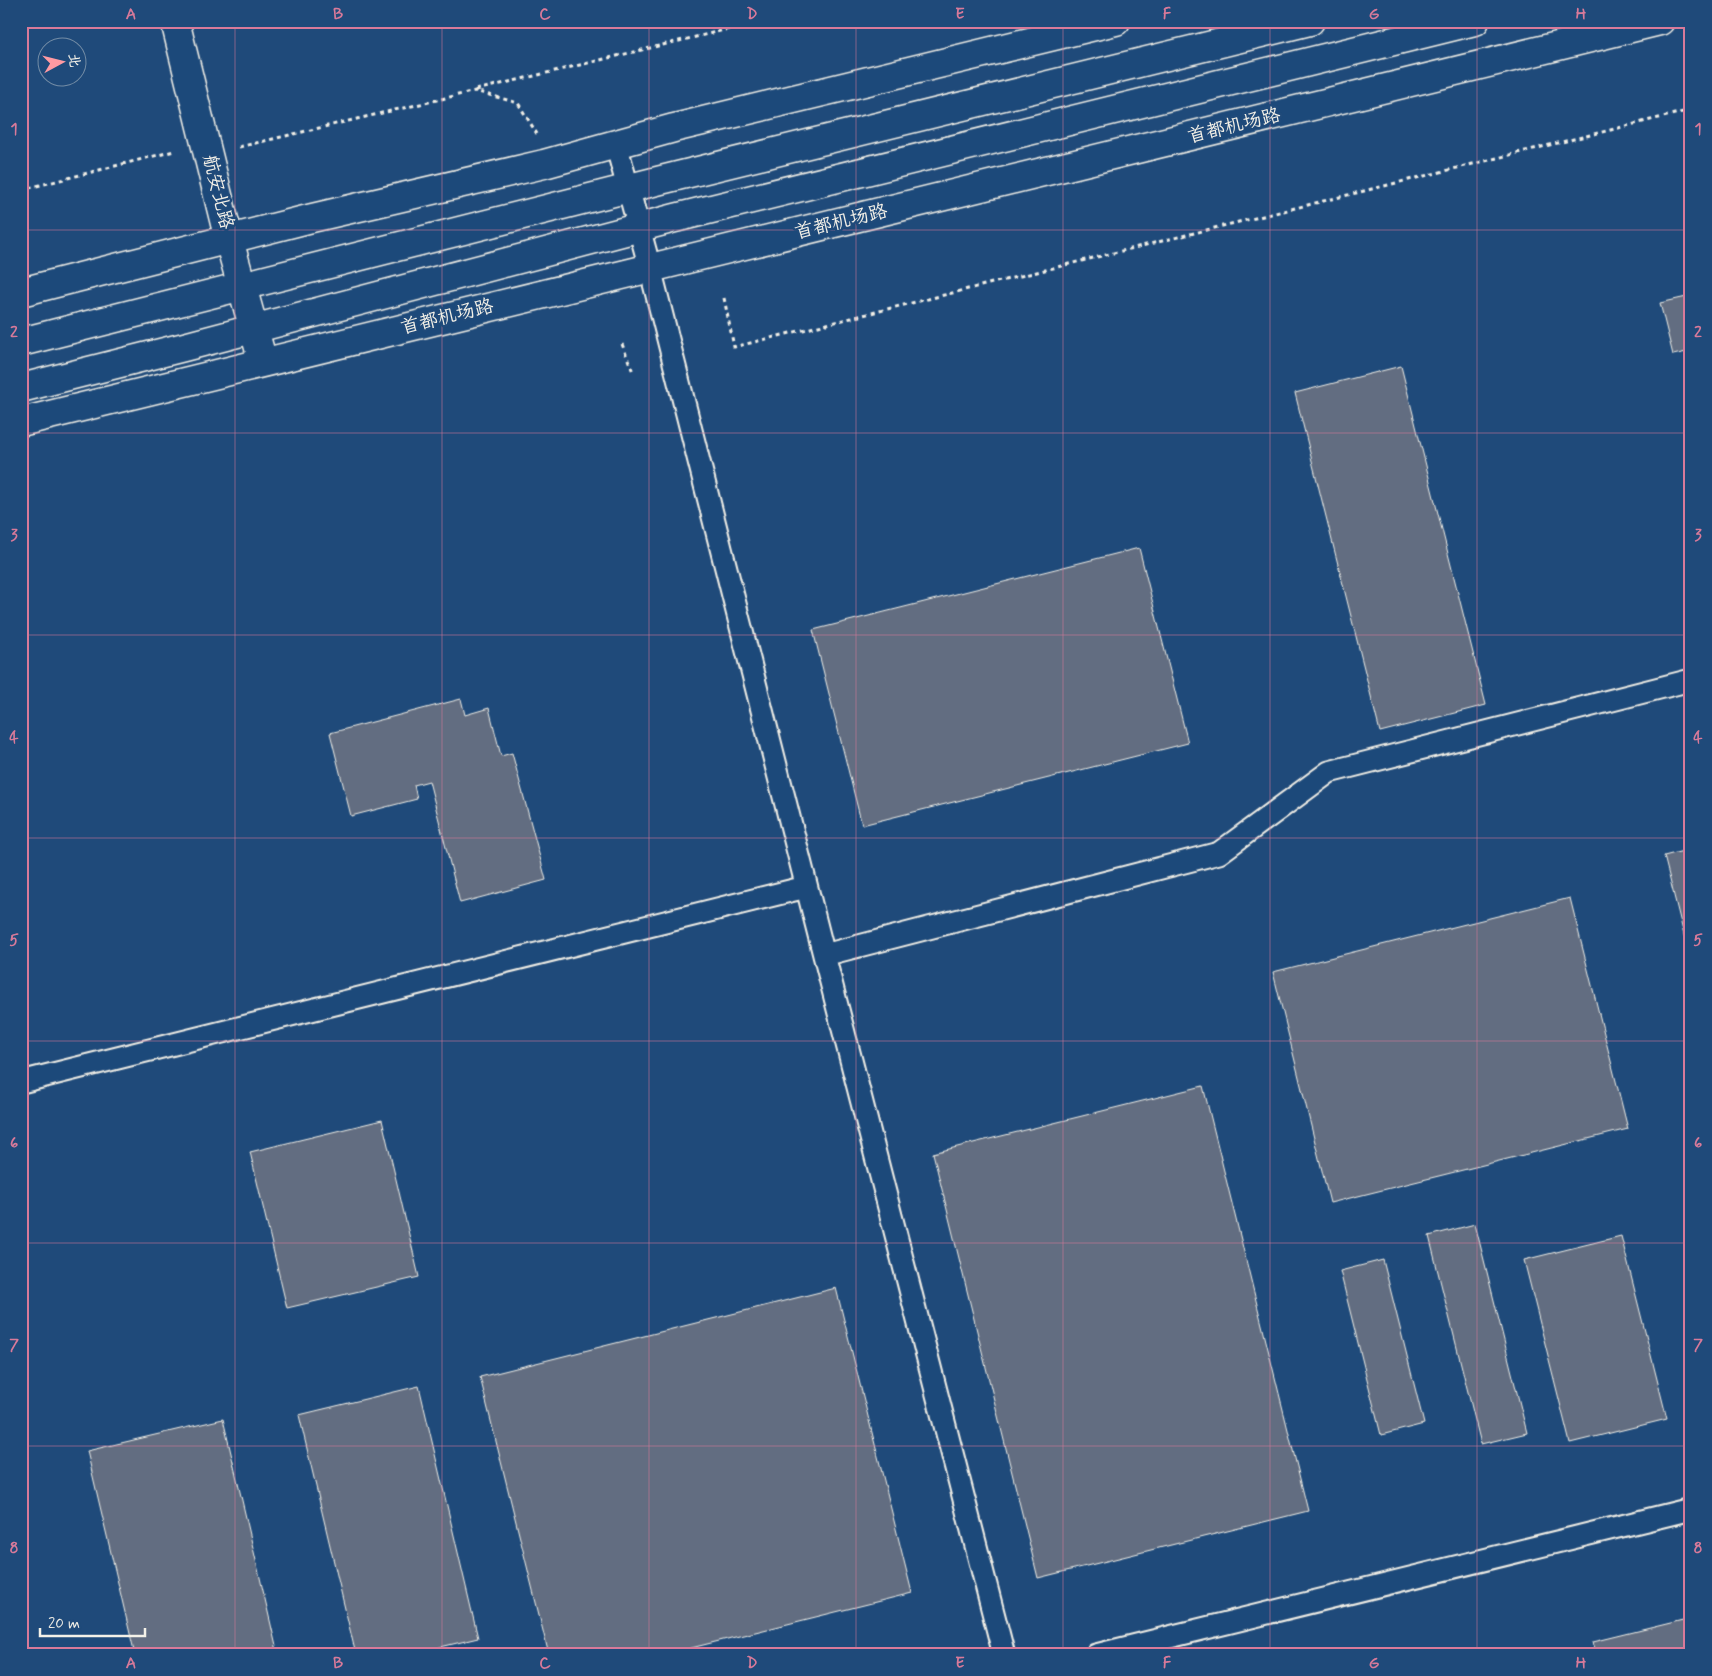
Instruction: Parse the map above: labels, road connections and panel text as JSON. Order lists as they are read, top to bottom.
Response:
{
  "streets": {
    "street": ["首都机场路", "航安北路"]
  },
  "crossings": [
    ["首都机场路", "航安北路"]
  ],
  "scale_bar": "20 m",
  "north": "right",
  "grid": {
    "columns": [
      "A",
      "B",
      "C",
      "D",
      "E",
      "F",
      "G",
      "H"
    ],
    "rows": [
      "1",
      "2",
      "3",
      "4",
      "5",
      "6",
      "7",
      "8"
    ]
  }
}
